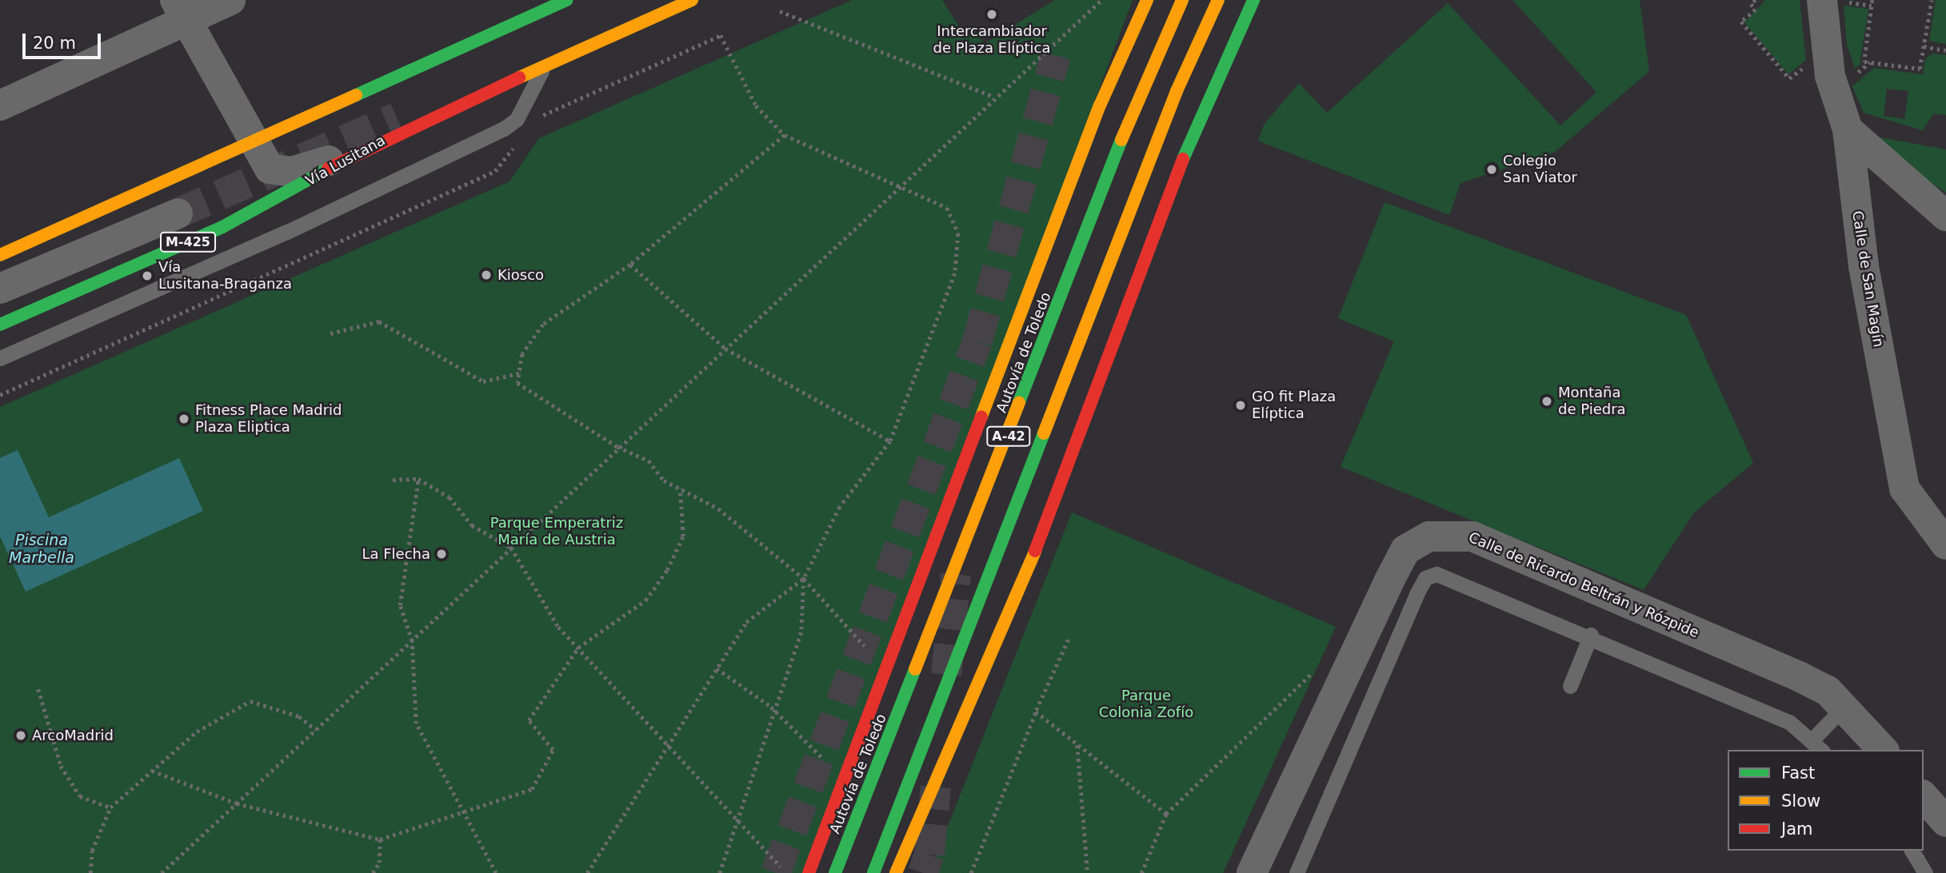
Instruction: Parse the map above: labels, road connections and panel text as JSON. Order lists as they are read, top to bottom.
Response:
{
  "streets": {
    "main road": [
      "Vía Lusitana",
      "M-425",
      "Autovía de Toledo",
      "A-42"
    ],
    "street": ["Calle de San Magín", "Calle de Ricardo Beltrán y Rózpide"]
  },
  "water": ["Piscina Marbella"],
  "parks": ["Parque Emperatriz María de Austria", "Parque Colonia Zofío"],
  "places": [
    "Intercambiador de Plaza Elíptica",
    "Colegio San Viator",
    "Kiosco",
    "Vía Lusitana-Braganza",
    "Montaña de Piedra",
    "GO fit Plaza Elíptica",
    "Fitness Place Madrid Plaza Eliptica",
    "La Flecha",
    "ArcoMadrid"
  ],
  "legend": ["Fast", "Slow", "Jam"],
  "scale_bar": "20 m"
}
